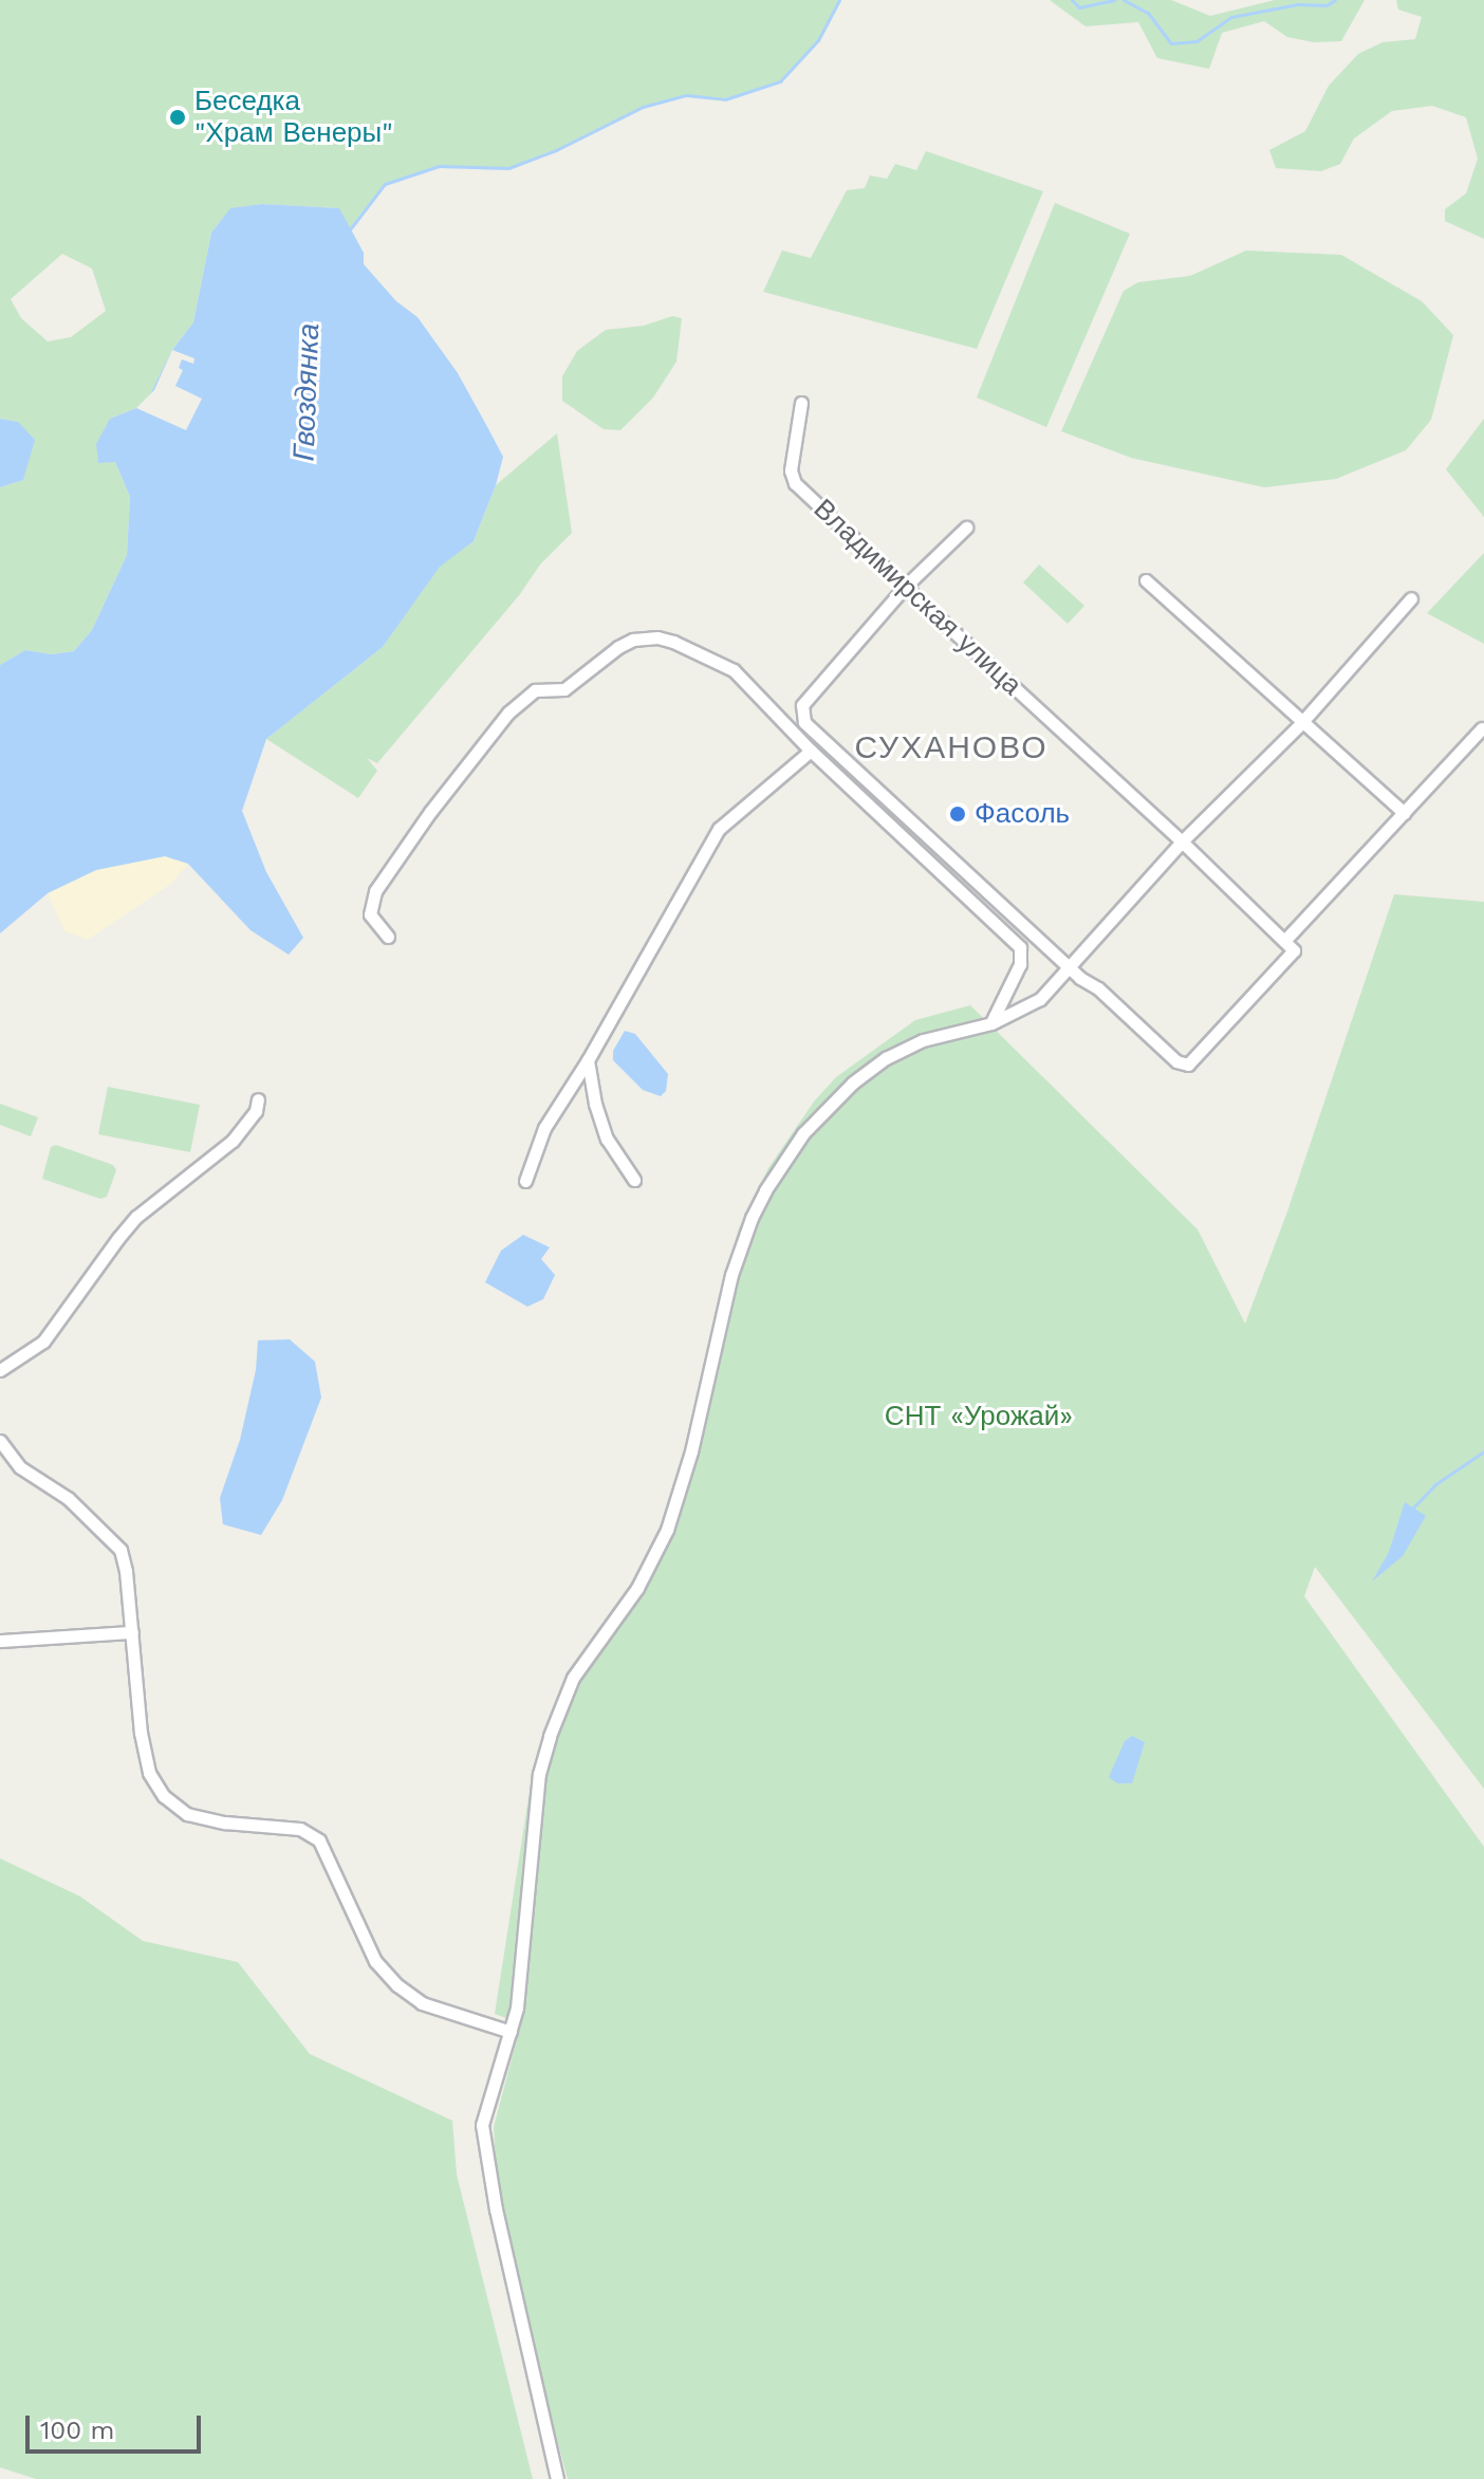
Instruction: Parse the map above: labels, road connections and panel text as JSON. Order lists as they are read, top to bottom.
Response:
{
  "streets": {
    "street": ["Владимирская улица"]
  },
  "districts": ["СУХАНОВО"],
  "water": ["Гвоздянка"],
  "parks": ["СНТ «Урожай»"],
  "places": ["Беседка \"Храм Венеры\"", "Фасоль"],
  "scale_bar": "100 m"
}
